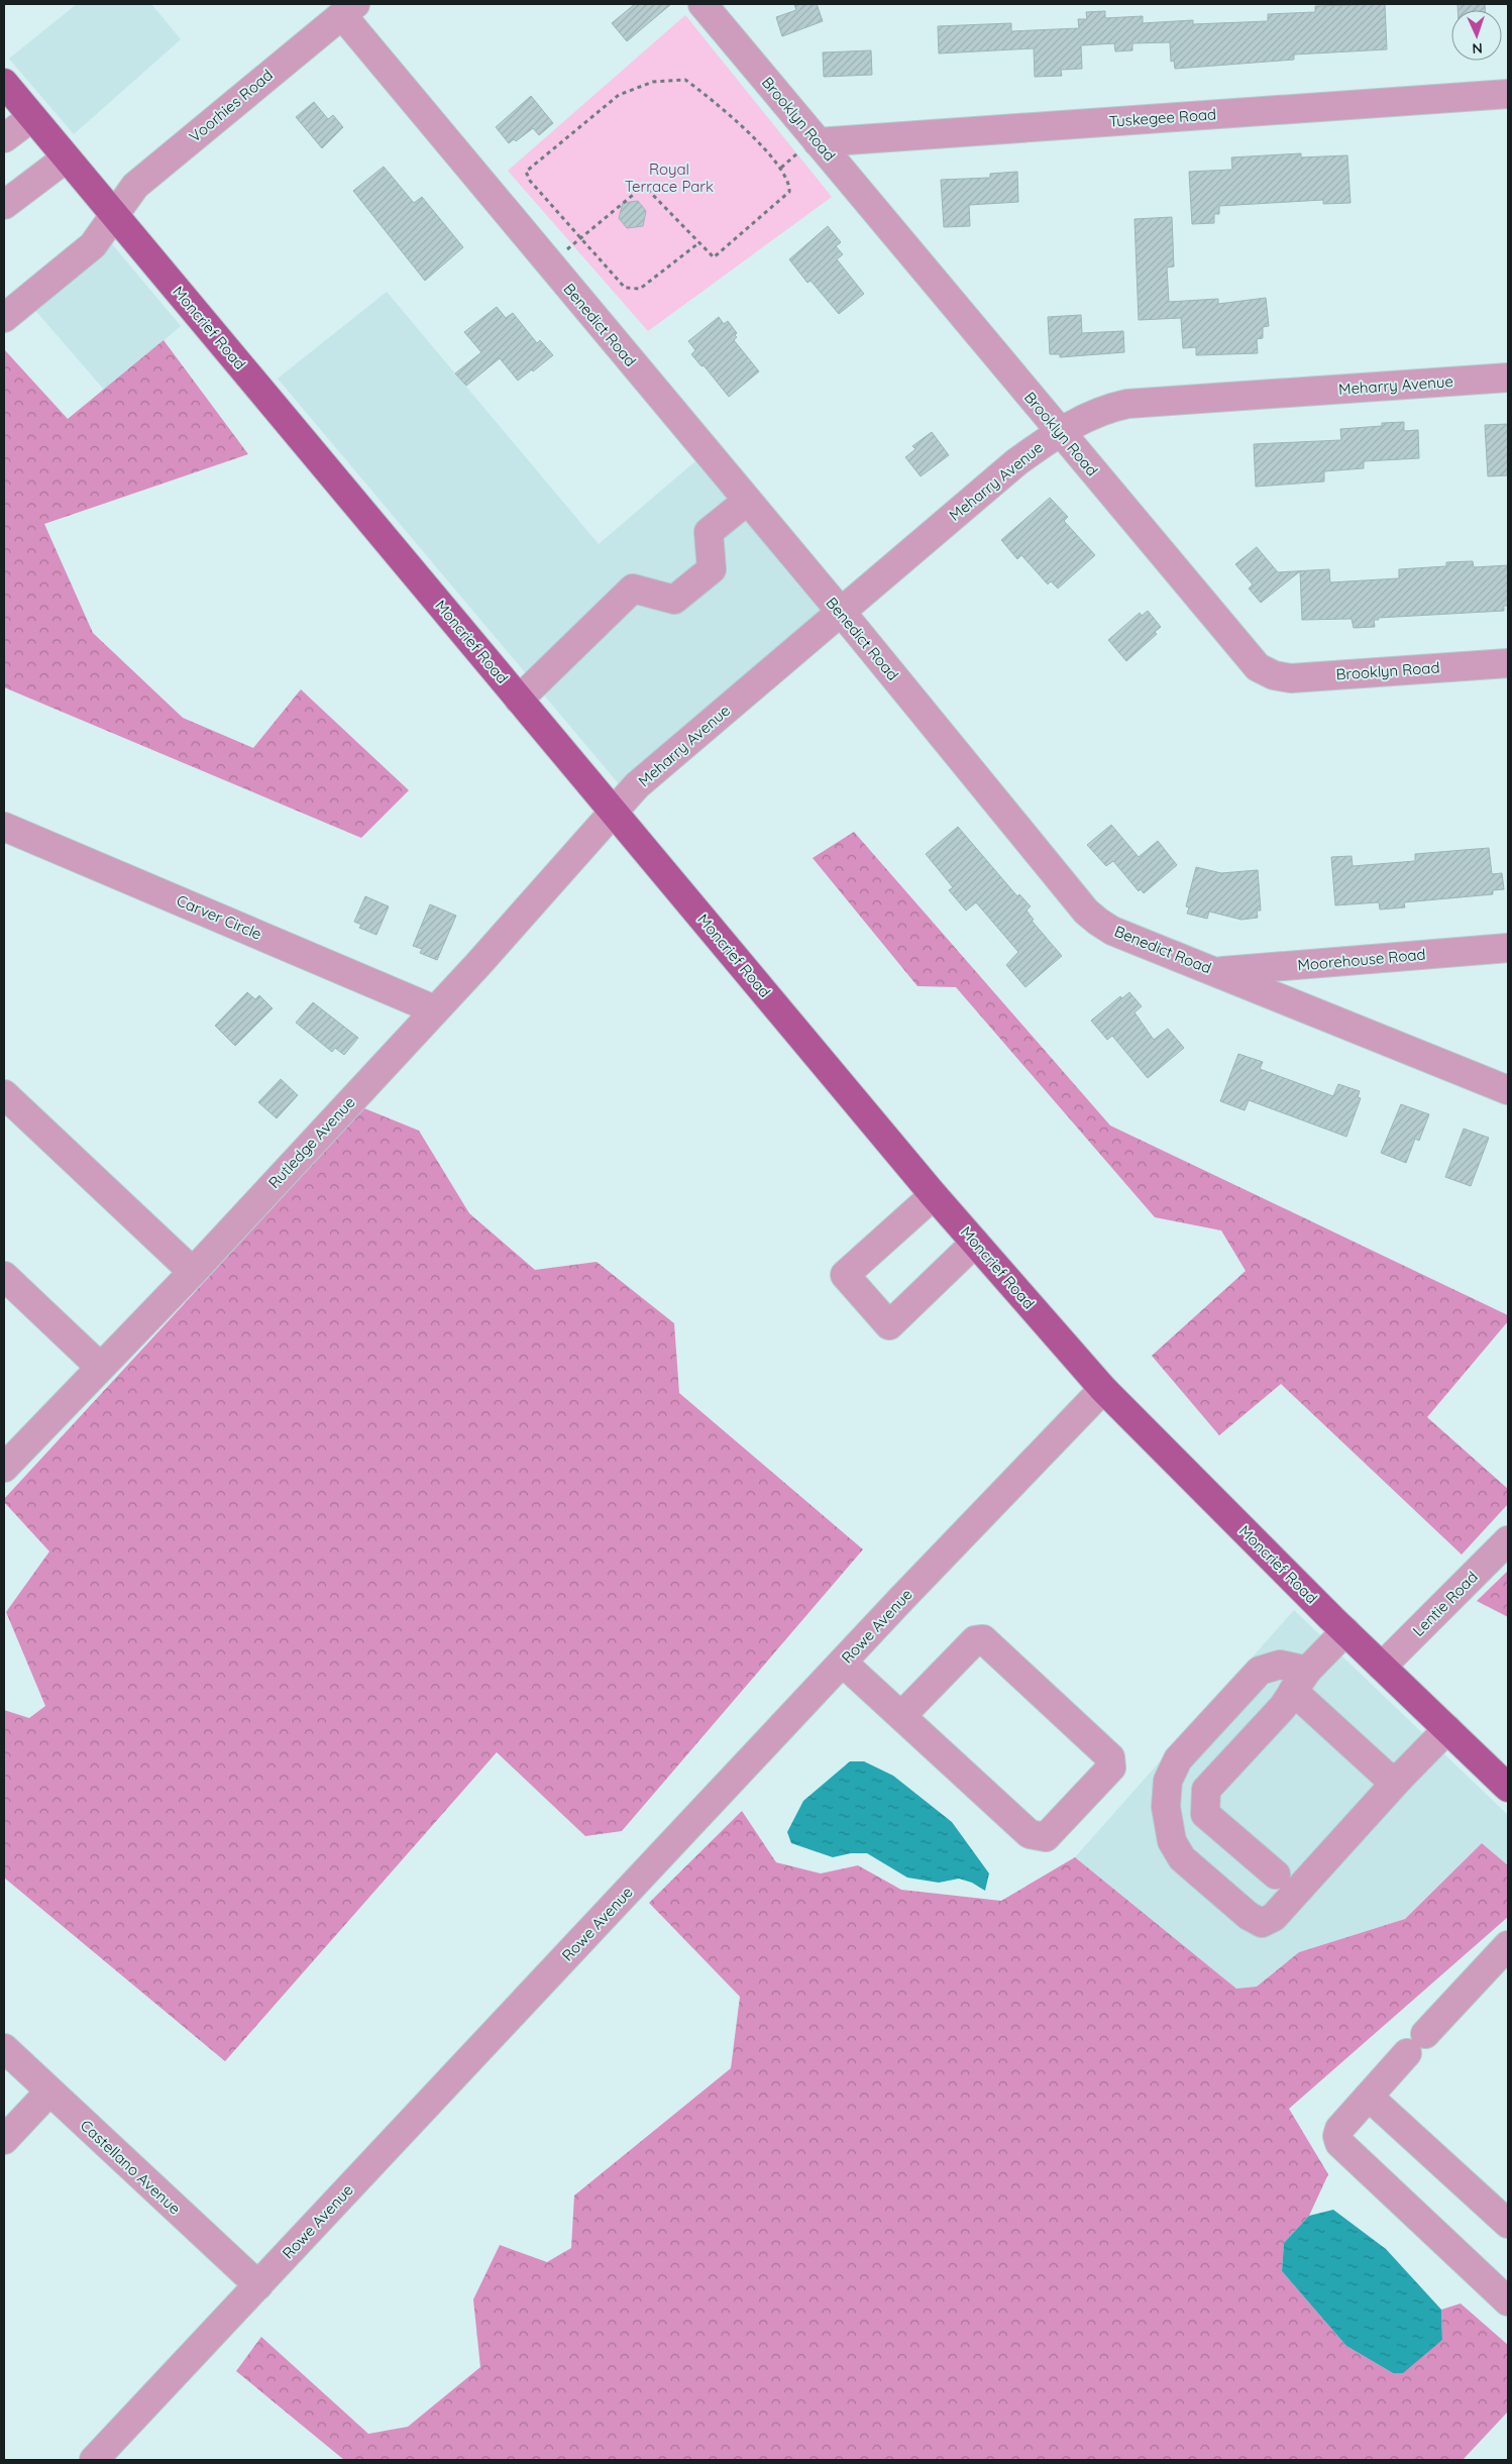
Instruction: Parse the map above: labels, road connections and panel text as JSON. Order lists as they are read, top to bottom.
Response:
{
  "streets": {
    "main road": ["Moncrief Road"],
    "street": [
      "Voorhies Road",
      "Tuskegee Road",
      "Brooklyn Road",
      "Benedict Road",
      "Meharry Avenue",
      "Carver Circle",
      "Moorehouse Road",
      "Rutledge Avenue",
      "Lentie Road",
      "Rowe Avenue",
      "Castellano Avenue"
    ]
  },
  "crossings": [
    ["Voorhies Road", "Benedict Road"],
    ["Voorhies Road", "Moncrief Road"],
    ["Tuskegee Road", "Brooklyn Road"],
    ["Brooklyn Road", "Meharry Avenue"],
    ["Benedict Road", "Meharry Avenue"],
    ["Benedict Road", "Moorehouse Road"],
    ["Moncrief Road", "Meharry Avenue"],
    ["Moncrief Road", "Rutledge Avenue"],
    ["Moncrief Road", "Lentie Road"],
    ["Moncrief Road", "Rowe Avenue"],
    ["Meharry Avenue", "Rutledge Avenue"],
    ["Carver Circle", "Rutledge Avenue"],
    ["Rowe Avenue", "Castellano Avenue"]
  ],
  "parks": ["Royal Terrace Park"],
  "north": "bottom"
}
